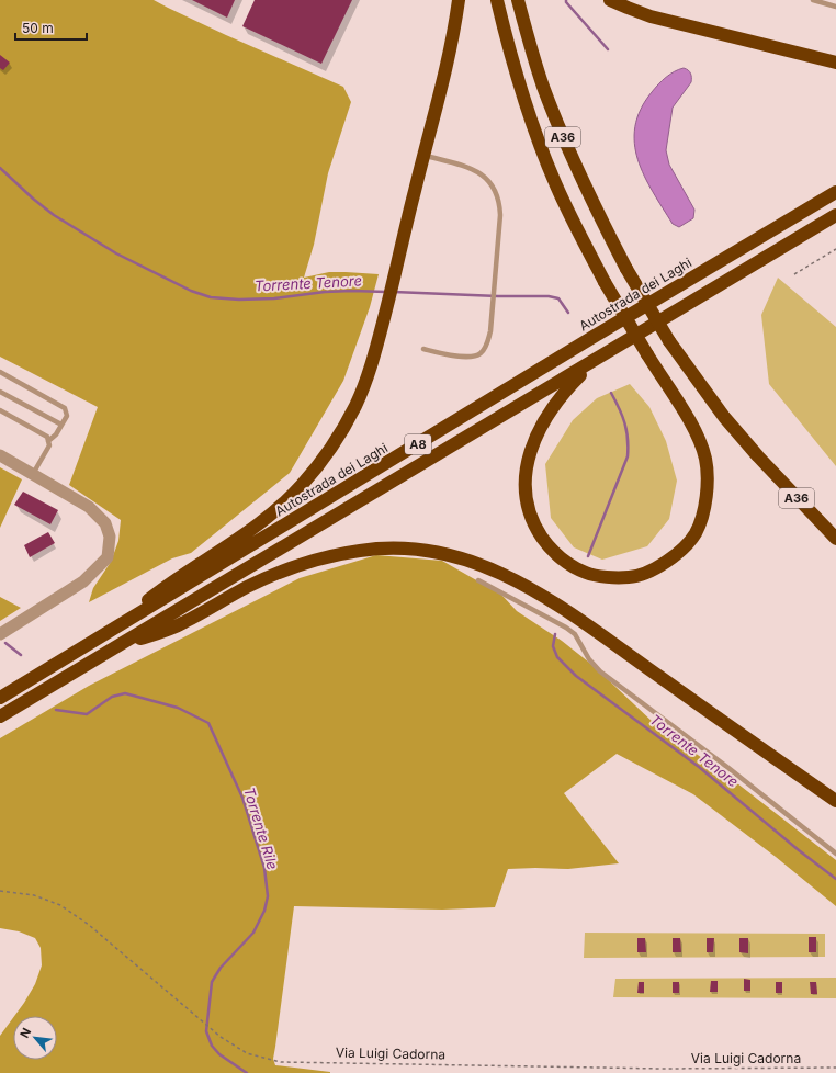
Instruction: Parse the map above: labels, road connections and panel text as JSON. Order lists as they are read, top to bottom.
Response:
{
  "streets": {
    "highway": ["A36", "Autostrada dei Laghi", "A8"],
    "path": ["Via Luigi Cadorna"]
  },
  "crossings": [
    ["A36", "A8"]
  ],
  "water": ["Torrente Tenore", "Torrente Rile"],
  "scale_bar": "50 m",
  "north": "top left"
}
